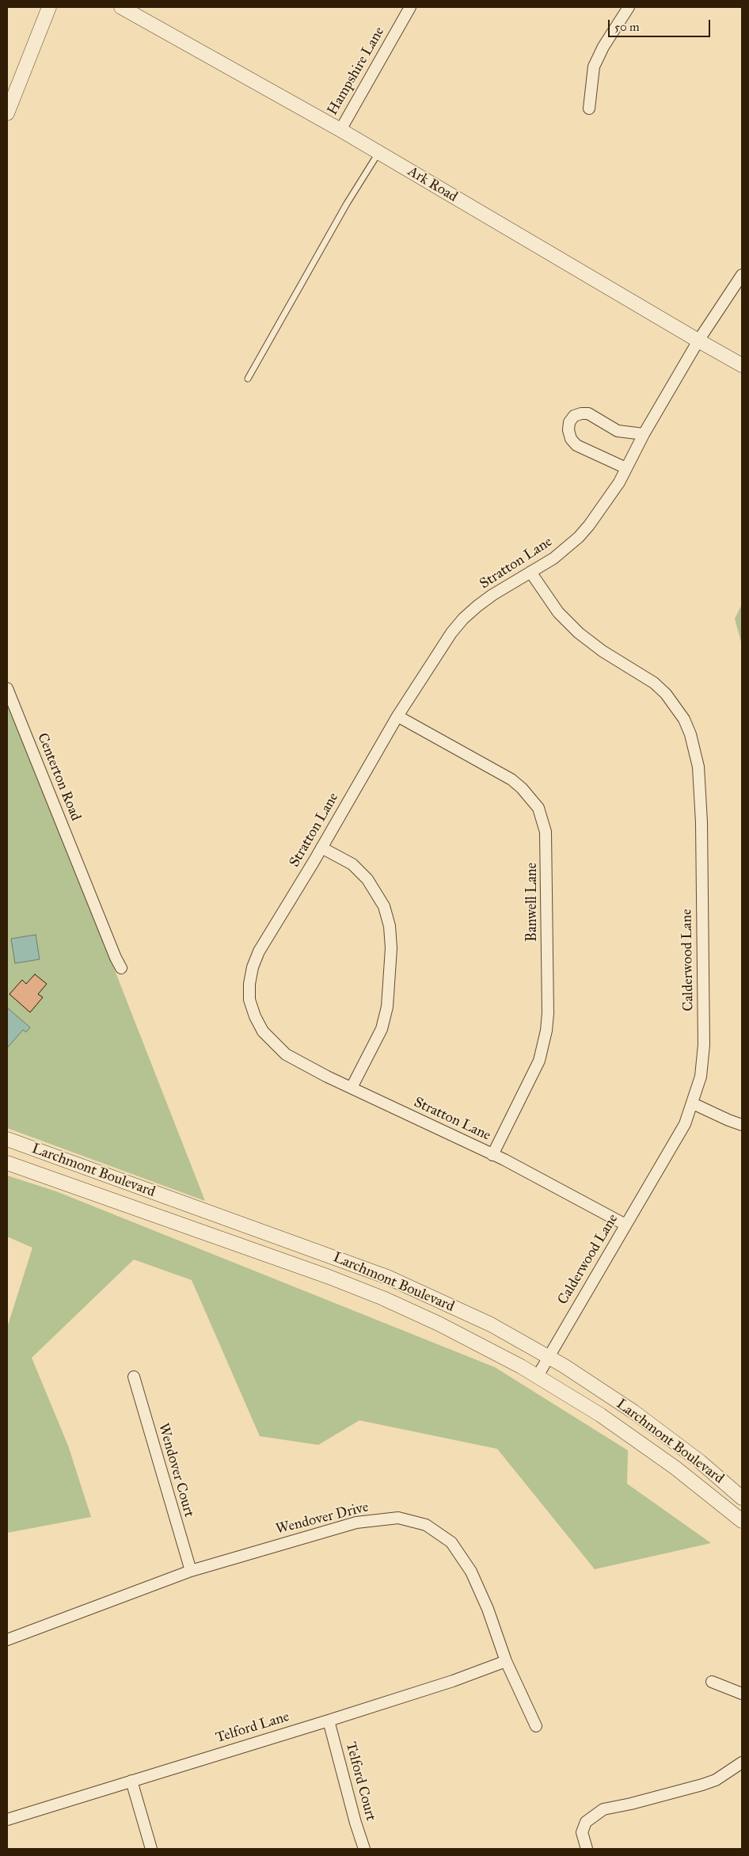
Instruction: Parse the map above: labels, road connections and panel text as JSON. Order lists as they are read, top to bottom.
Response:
{
  "streets": {
    "street": [
      "Hampshire Lane",
      "Ark Road",
      "Stratton Lane",
      "Centerton Road",
      "Banwell Lane",
      "Calderwood Lane",
      "Larchmont Boulevard",
      "Wendover Court",
      "Wendover Drive",
      "Telford Lane",
      "Telford Court"
    ]
  },
  "crossings": [
    ["Hampshire Lane", "Ark Road"],
    ["Ark Road", "Stratton Lane"],
    ["Stratton Lane", "Banwell Lane"],
    ["Stratton Lane", "Calderwood Lane"],
    ["Calderwood Lane", "Larchmont Boulevard"],
    ["Wendover Court", "Wendover Drive"],
    ["Wendover Drive", "Telford Lane"],
    ["Telford Lane", "Telford Court"]
  ],
  "scale_bar": "50 m"
}
